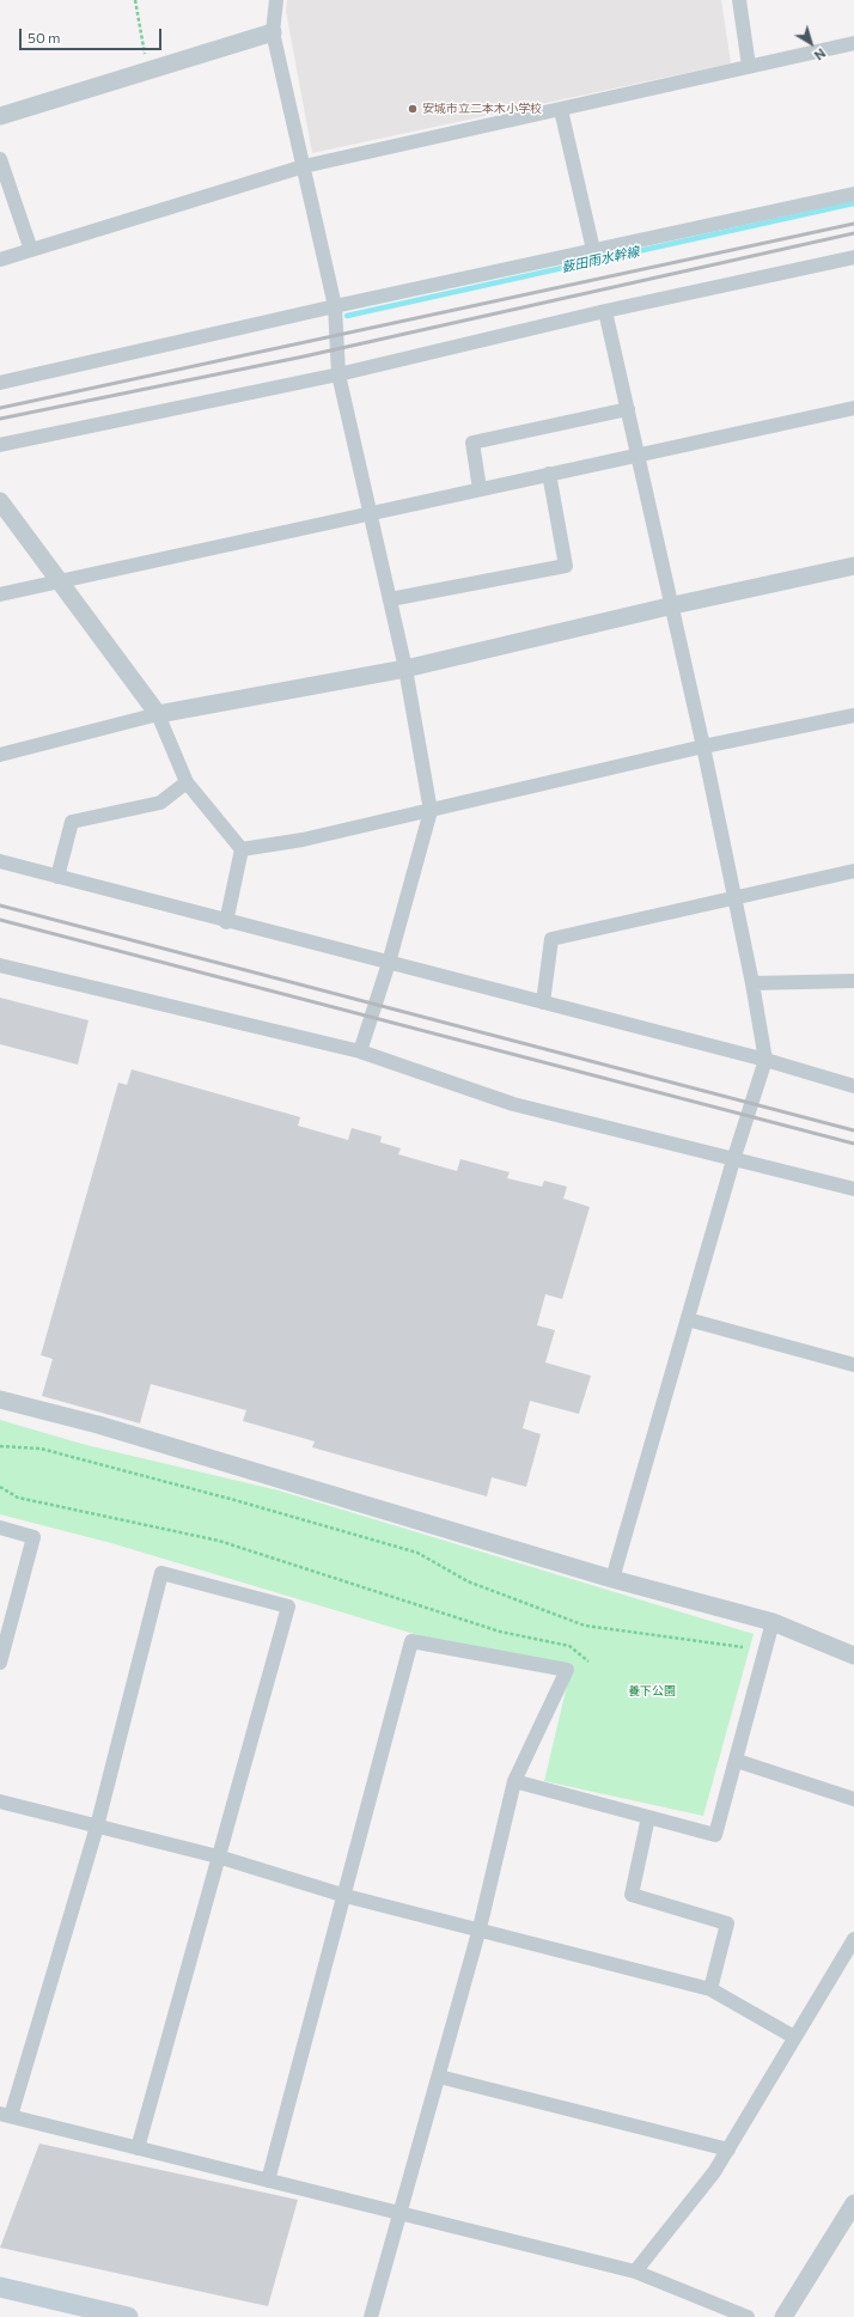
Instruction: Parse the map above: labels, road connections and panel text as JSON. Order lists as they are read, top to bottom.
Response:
{
  "water": ["薮田雨水幹線"],
  "parks": ["養下公園"],
  "places": ["安城市立二本木小学校"],
  "scale_bar": "50 m",
  "north": "bottom right"
}
